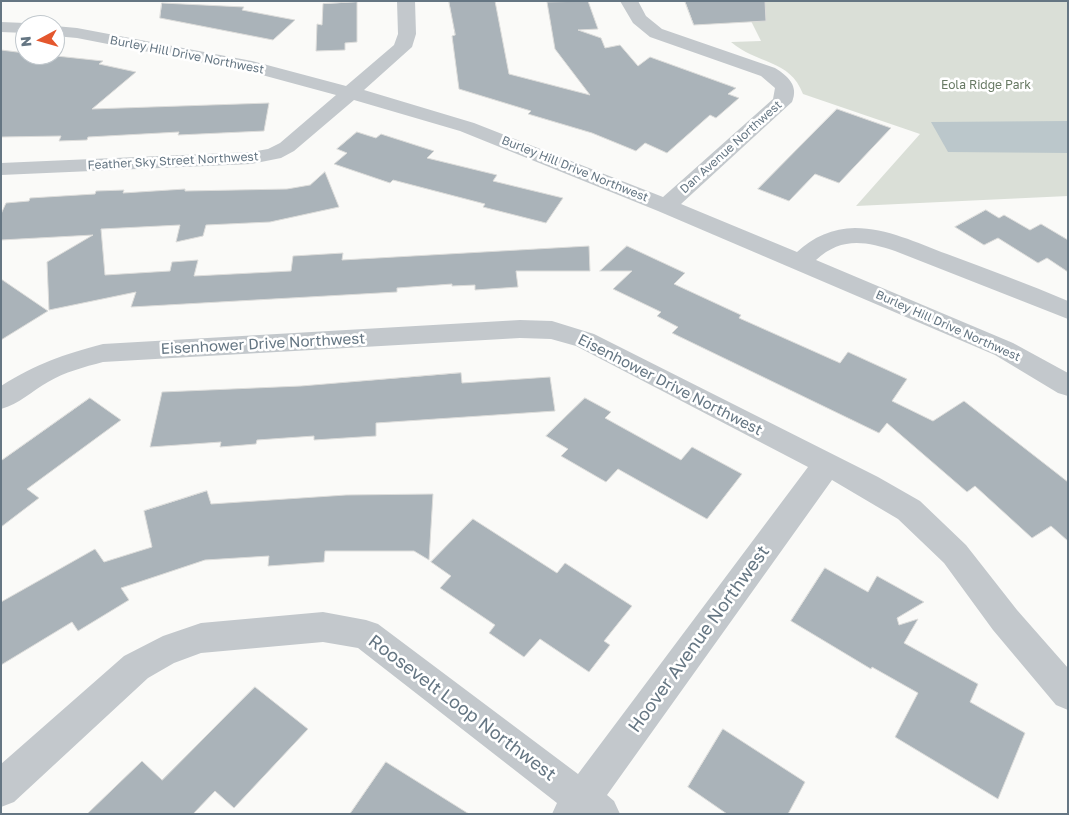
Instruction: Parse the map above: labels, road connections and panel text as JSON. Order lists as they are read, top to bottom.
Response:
{
  "streets": {
    "street": [
      "Burley Hill Drive Northwest",
      "Dan Avenue Northwest",
      "Feather Sky Street Northwest",
      "Eisenhower Drive Northwest",
      "Hoover Avenue Northwest",
      "Roosevelt Loop Northwest"
    ]
  },
  "crossings": [
    ["Burley Hill Drive Northwest", "Dan Avenue Northwest"],
    ["Burley Hill Drive Northwest", "Feather Sky Street Northwest"],
    ["Eisenhower Drive Northwest", "Hoover Avenue Northwest"],
    ["Hoover Avenue Northwest", "Roosevelt Loop Northwest"]
  ],
  "parks": ["Eola Ridge Park"],
  "north": "left"
}
